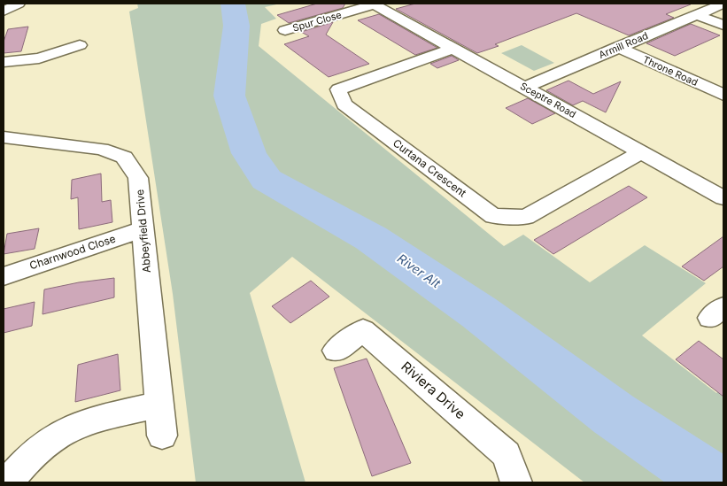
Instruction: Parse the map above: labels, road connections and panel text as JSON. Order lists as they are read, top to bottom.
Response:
{
  "streets": {
    "street": [
      "Spur Close",
      "Armill Road",
      "Throne Road",
      "Sceptre Road",
      "Curtana Crescent",
      "Abbeyfield Drive",
      "Charnwood Close",
      "Riviera Drive"
    ]
  },
  "crossings": [
    ["Spur Close", "Sceptre Road"],
    ["Armill Road", "Throne Road"],
    ["Armill Road", "Sceptre Road"],
    ["Sceptre Road", "Curtana Crescent"],
    ["Abbeyfield Drive", "Charnwood Close"]
  ],
  "water": ["River Alt"]
}
